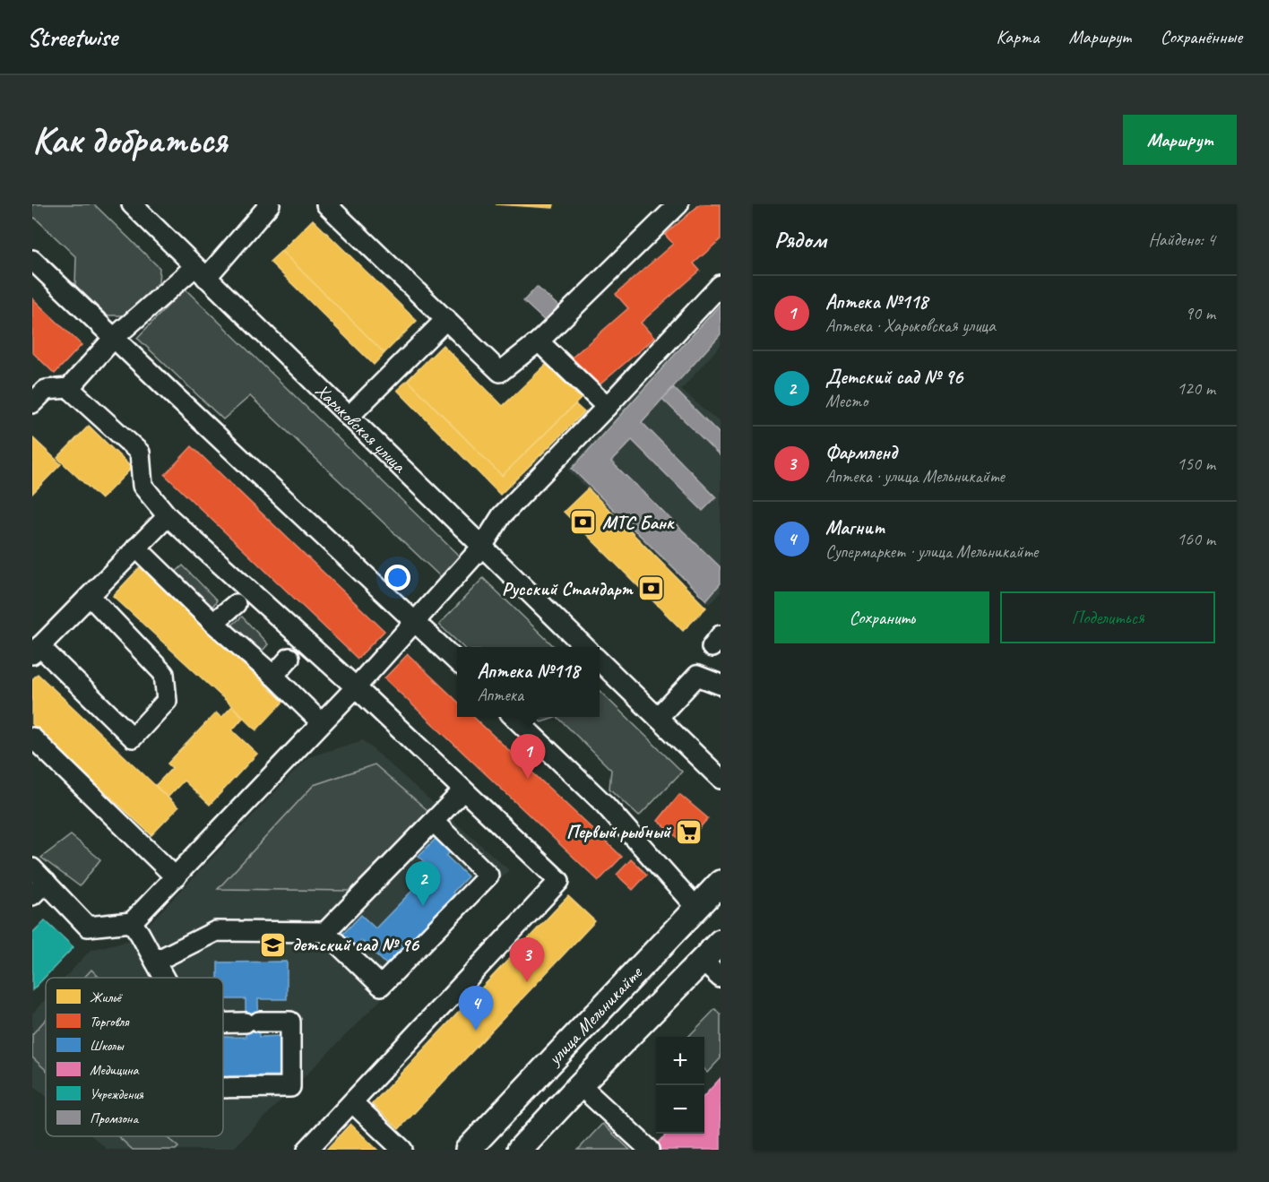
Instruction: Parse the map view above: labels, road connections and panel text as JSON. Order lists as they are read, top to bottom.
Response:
{
  "streets": {
    "main road": ["улица Мельникайте"],
    "street": ["Харьковская улица"]
  },
  "places": {
    "bank": ["МТС Банк", "Русский Стандарт"],
    "supermarket": ["Первый рыбный"],
    "school or university": ["детский сад № 96"]
  },
  "legend": [
    "Жильё",
    "Торговля",
    "Школы",
    "Медицина",
    "Учреждения",
    "Промзона"
  ],
  "page": {
    "header": "Streetwise",
    "nav": ["Карта", "Маршрут", "Сохранённые"],
    "buttons": [
      "Маршрут",
      ["Сохранить", "Поделиться"]
    ],
    "title": "Как добраться",
    "heading": ["Рядом", "Найдено: 4"],
    "list": [
      {
        "mark": "1",
        "name": "Аптека №118",
        "note": "Аптека · Харьковская улица",
        "value": "90 m"
      },
      {
        "mark": "2",
        "name": "Детский сад № 96",
        "note": "Место",
        "value": "120 m"
      },
      {
        "mark": "3",
        "name": "Фармленд",
        "note": "Аптека · улица Мельникайте",
        "value": "150 m"
      },
      {
        "mark": "4",
        "name": "Магнит",
        "note": "Супермаркет · улица Мельникайте",
        "value": "160 m"
      }
    ],
    "popup": ["Аптека №118", "Аптека"],
    "pins": [
      "1",
      "2",
      "3",
      "4"
    ],
    "map_buttons": ["+", "−"]
  }
}
